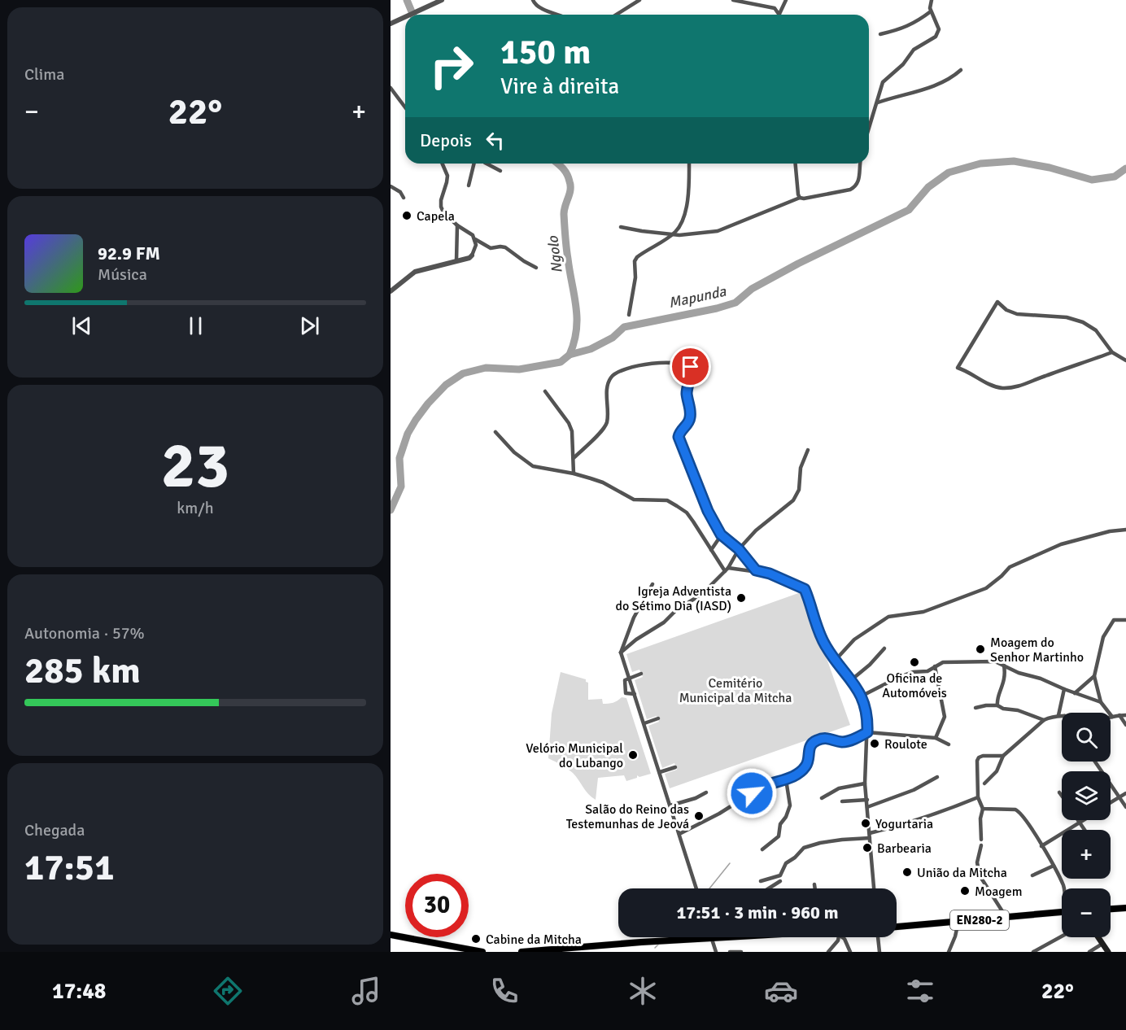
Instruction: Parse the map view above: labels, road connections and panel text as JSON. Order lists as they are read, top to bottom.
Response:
{
  "streets": {
    "main road": ["EN280-2"]
  },
  "water": ["Ngolo", "Mapunda"],
  "parks": ["Cemitério Municipal da Mitcha"],
  "places": [
    "Capela",
    "Igreja Adventista do Sétimo Dia (IASD)",
    "Moagem do Senhor Martinho",
    "Oficina de Automóveis",
    "Roulote",
    "Velório Municipal do Lubango",
    "Salão do Reino das Testemunhas de Jeová",
    "Yogurtaria",
    "Barbearia",
    "União da Mitcha",
    "Moagem",
    "Cabine da Mitcha"
  ],
  "page": {
    "tile": [
      "Clima",
      ["23", "km/h"],
      ["Autonomia · 57%", "285 km"],
      ["Chegada", "17:51"]
    ],
    "turn": ["150 m", "Vire à direita"],
    "heat": ["−", "22°", "+"],
    "then": "Depois",
    "song": ["92.9 FM", "Música"],
    "map_buttons": ["+", "−"],
    "limit": "30",
    "trip": "17:51 · 3 min · 960 m",
    "tabs": ["17:48", "22°"]
  }
}
